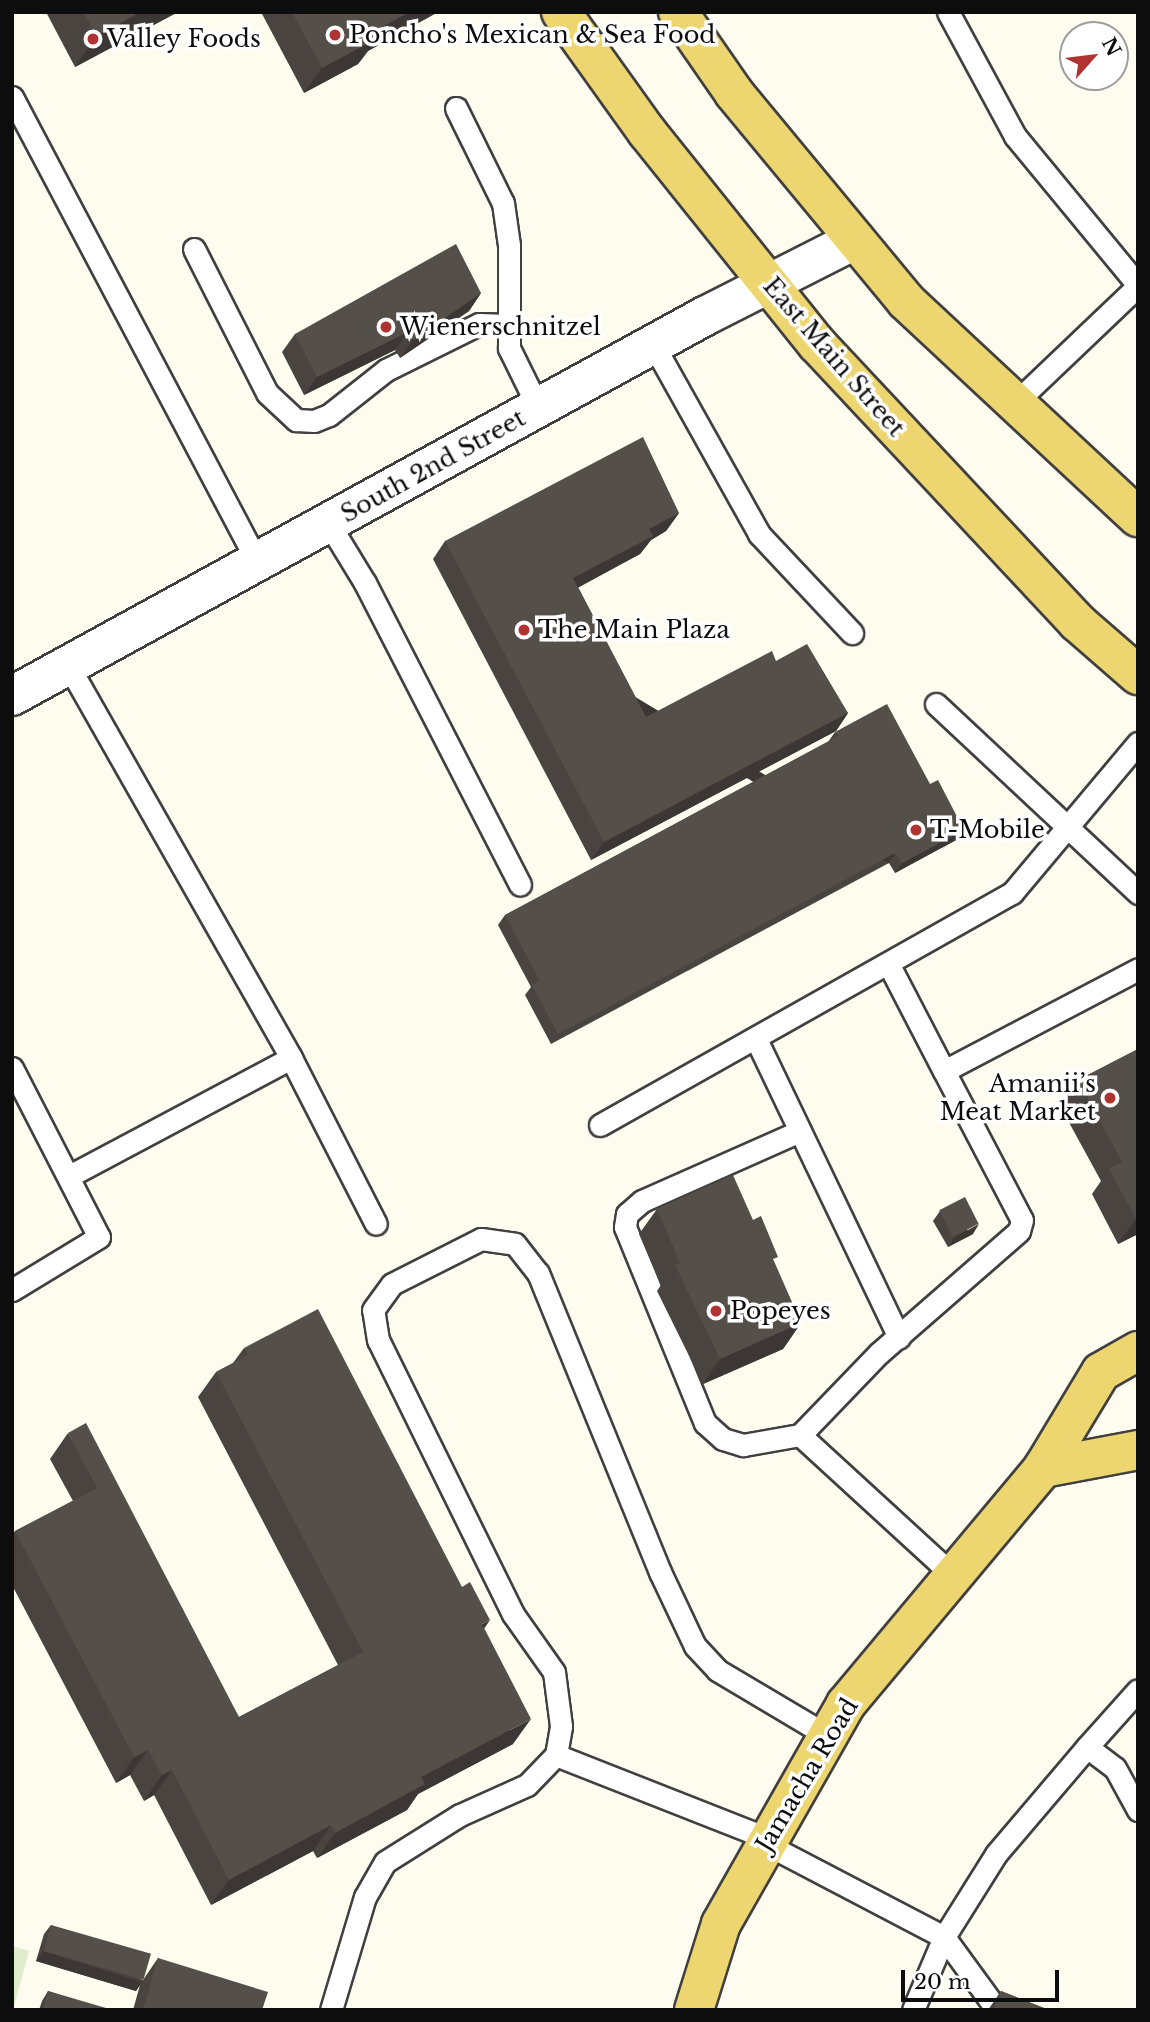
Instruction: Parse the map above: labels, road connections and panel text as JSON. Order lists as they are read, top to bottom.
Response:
{
  "streets": {
    "main road": ["East Main Street", "Jamacha Road"],
    "street": ["South 2nd Street"]
  },
  "crossings": [
    ["East Main Street", "South 2nd Street"]
  ],
  "places": [
    "Poncho's Mexican & Sea Food",
    "Valley Foods",
    "Wienerschnitzel",
    "The Main Plaza",
    "T-Mobile",
    "Amanii’s Meat Market",
    "Popeyes"
  ],
  "scale_bar": "20 m",
  "north": "top right"
}
